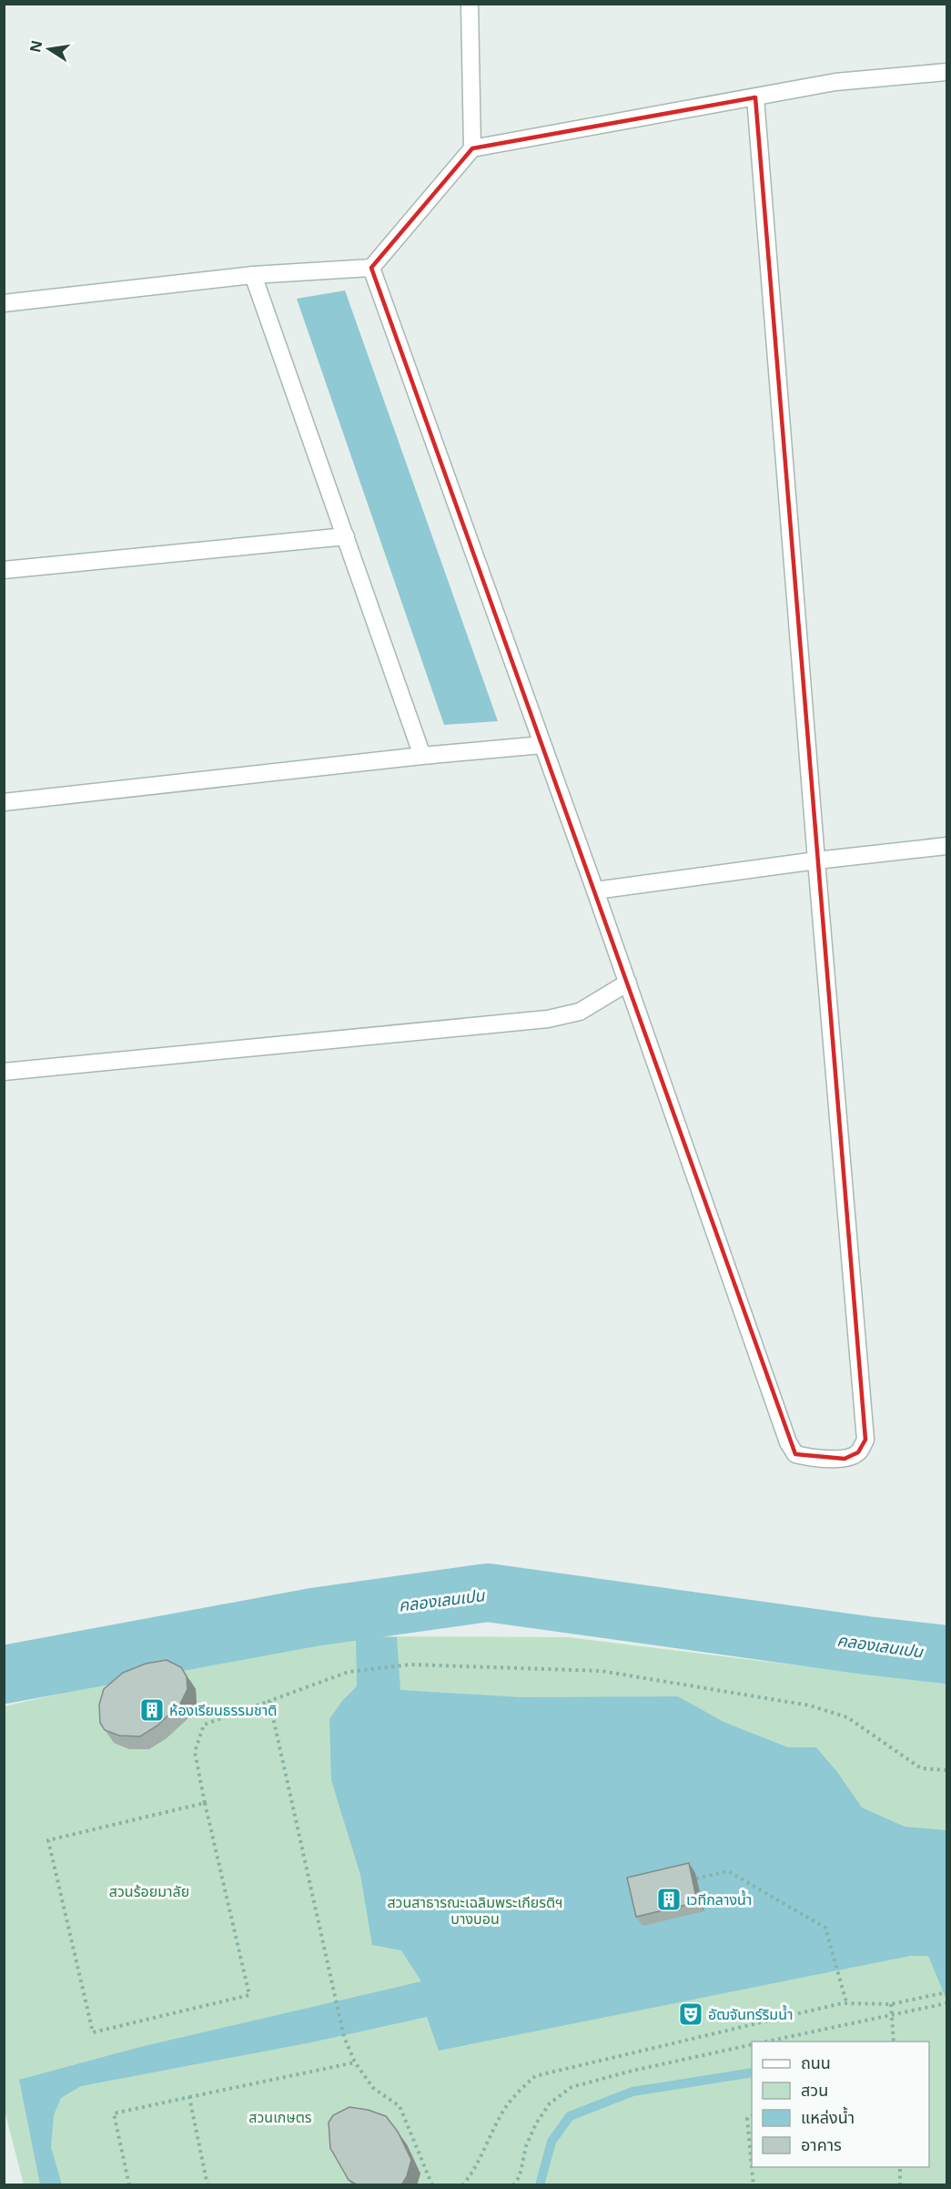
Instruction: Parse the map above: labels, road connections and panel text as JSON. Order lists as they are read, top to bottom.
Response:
{
  "water": ["คลองเลนเปน"],
  "parks": ["สวนร้อยมาลัย", "สวนสาธารณะเฉลิมพระเกียรติฯ บางบอน", "สวนเกษตร"],
  "places": {
    "building": ["ห้องเรียนธรรมชาติ", "เวทีกลางน้ำ"],
    "theatre": ["อัฒจันทร์ริมน้ำ"]
  },
  "legend": [
    "ถนน",
    "สวน",
    "แหล่งน้ำ",
    "อาคาร"
  ],
  "north": "left"
}
